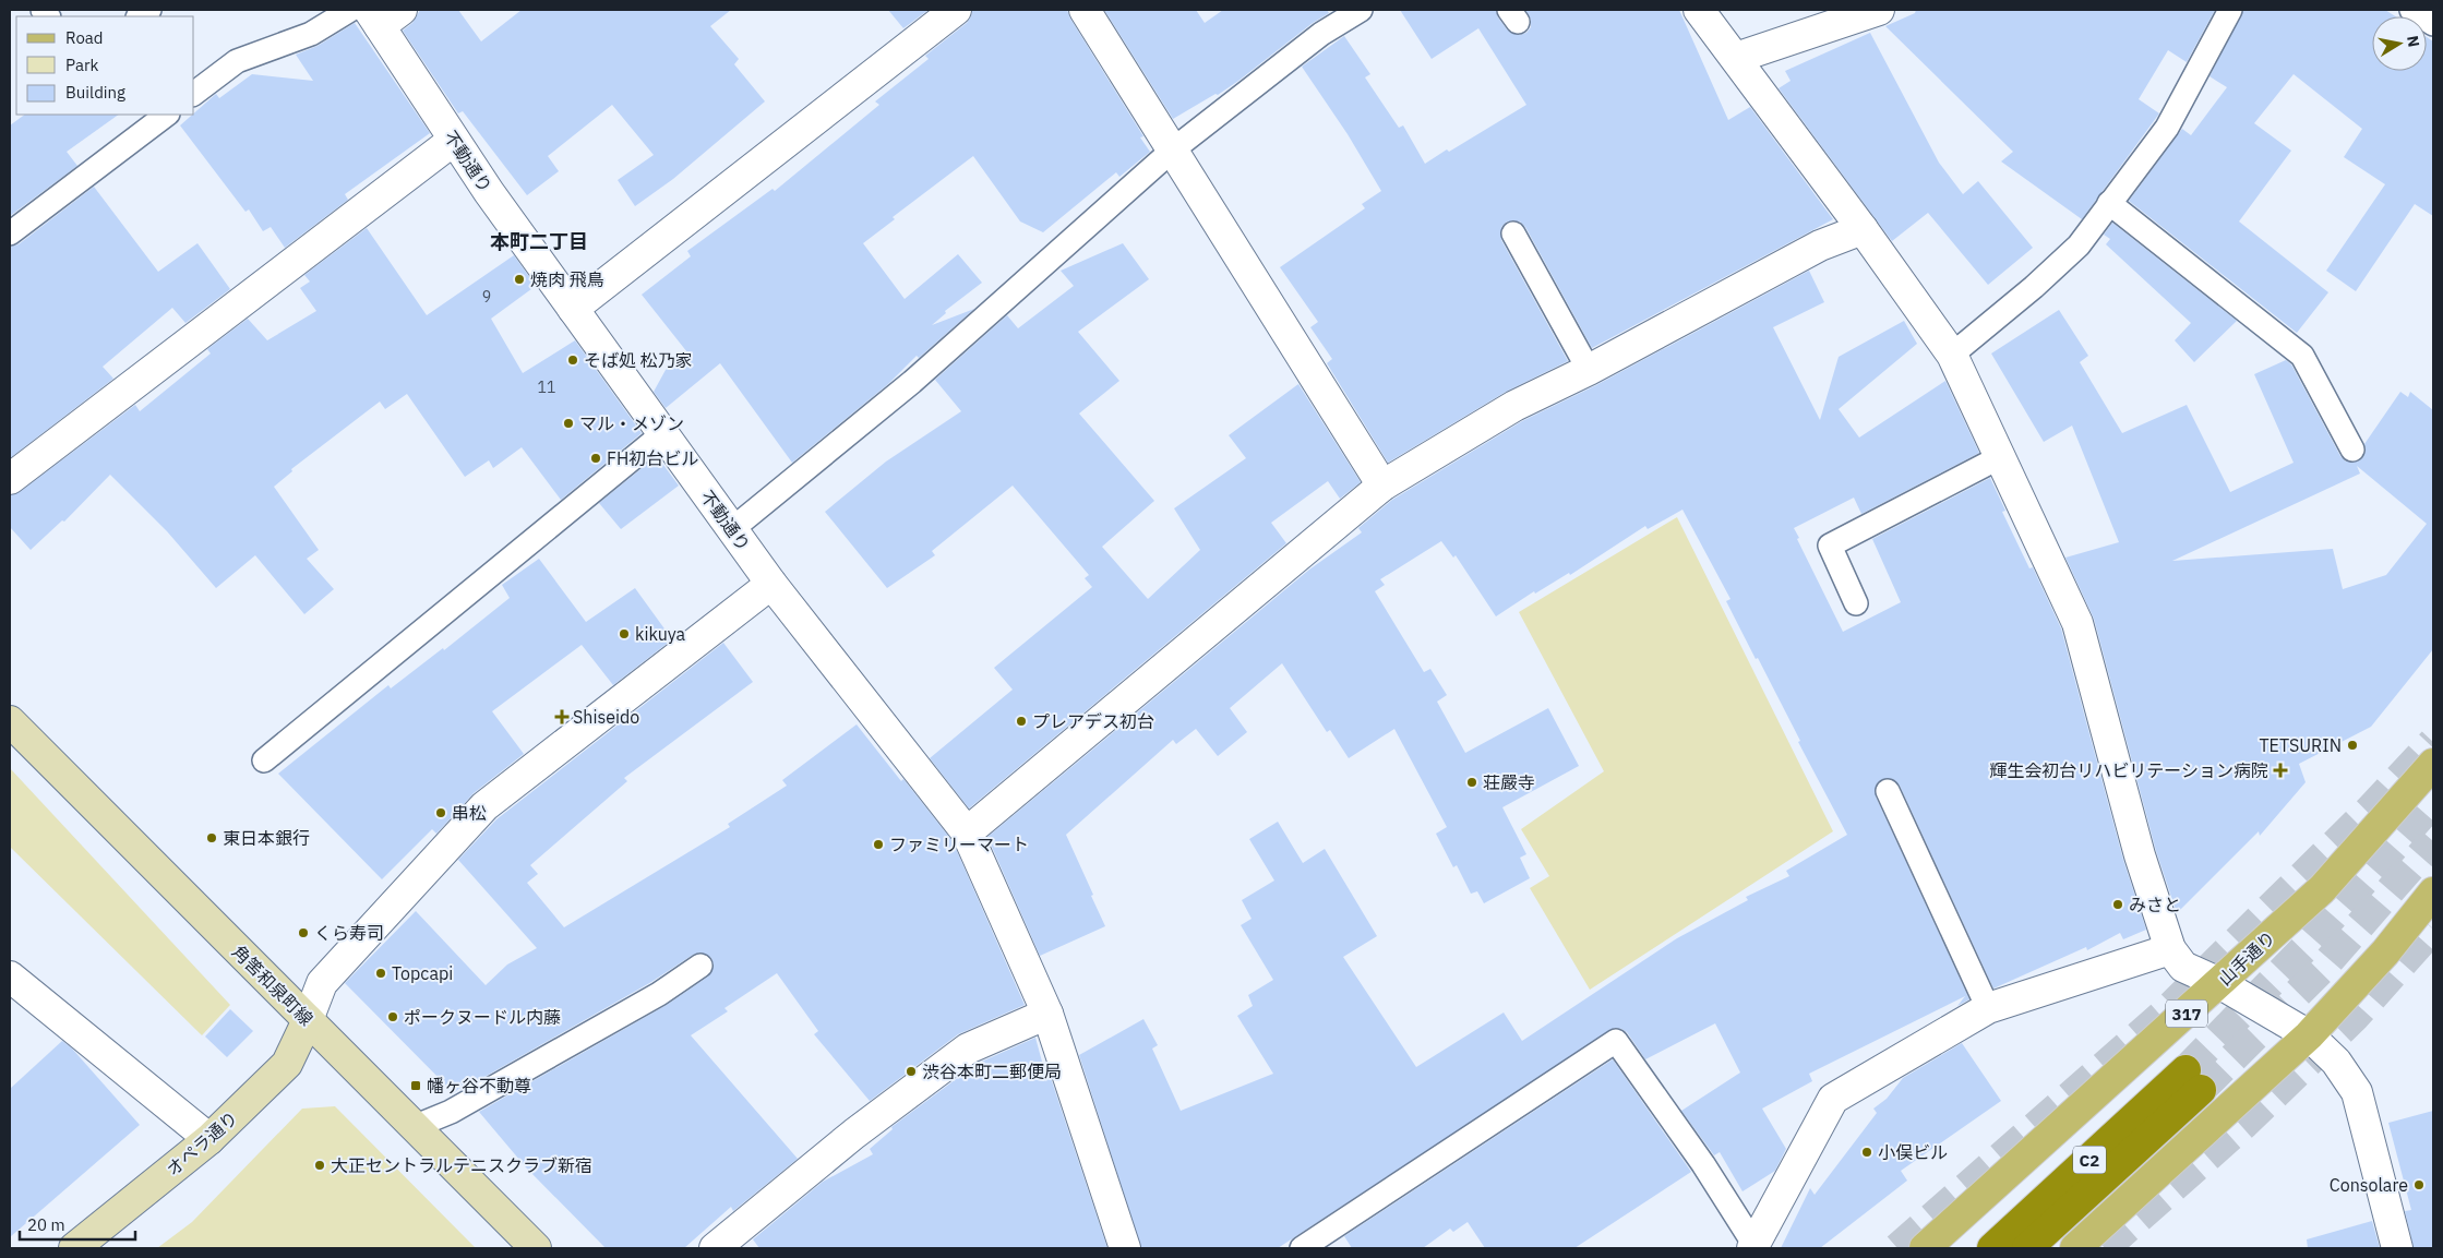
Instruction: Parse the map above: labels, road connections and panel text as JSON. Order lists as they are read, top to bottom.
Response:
{
  "streets": {
    "highway": ["C2"],
    "main road": [
      "山手通り",
      "角筈和泉町線",
      "317",
      "オペラ通り"
    ],
    "street": ["不動通り"]
  },
  "crossings": [
    ["角筈和泉町線", "オペラ通り"]
  ],
  "districts": ["本町二丁目"],
  "places": {
    "other": [
      "焼肉 飛鳥",
      "そば処 松乃家",
      "マル・メゾン",
      "FH初台ビル",
      "kikuya",
      "プレアデス初台",
      "TETSURIN",
      "荘嚴寺",
      "串松",
      "東日本銀行",
      "ファミリーマート",
      "みさと",
      "くら寿司",
      "Topcapi",
      "ポークヌードル内藤",
      "渋谷本町二郵便局",
      "小俣ビル",
      "大正セントラルテニスクラブ新宿",
      "Consolare"
    ],
    "health": ["Shiseido", "輝生会初台リハビリテーション病院"],
    "transit": ["幡ヶ谷不動尊"]
  },
  "house_numbers": ["9", "11"],
  "legend": ["Road", "Park", "Building"],
  "scale_bar": "20 m",
  "north": "right"
}
